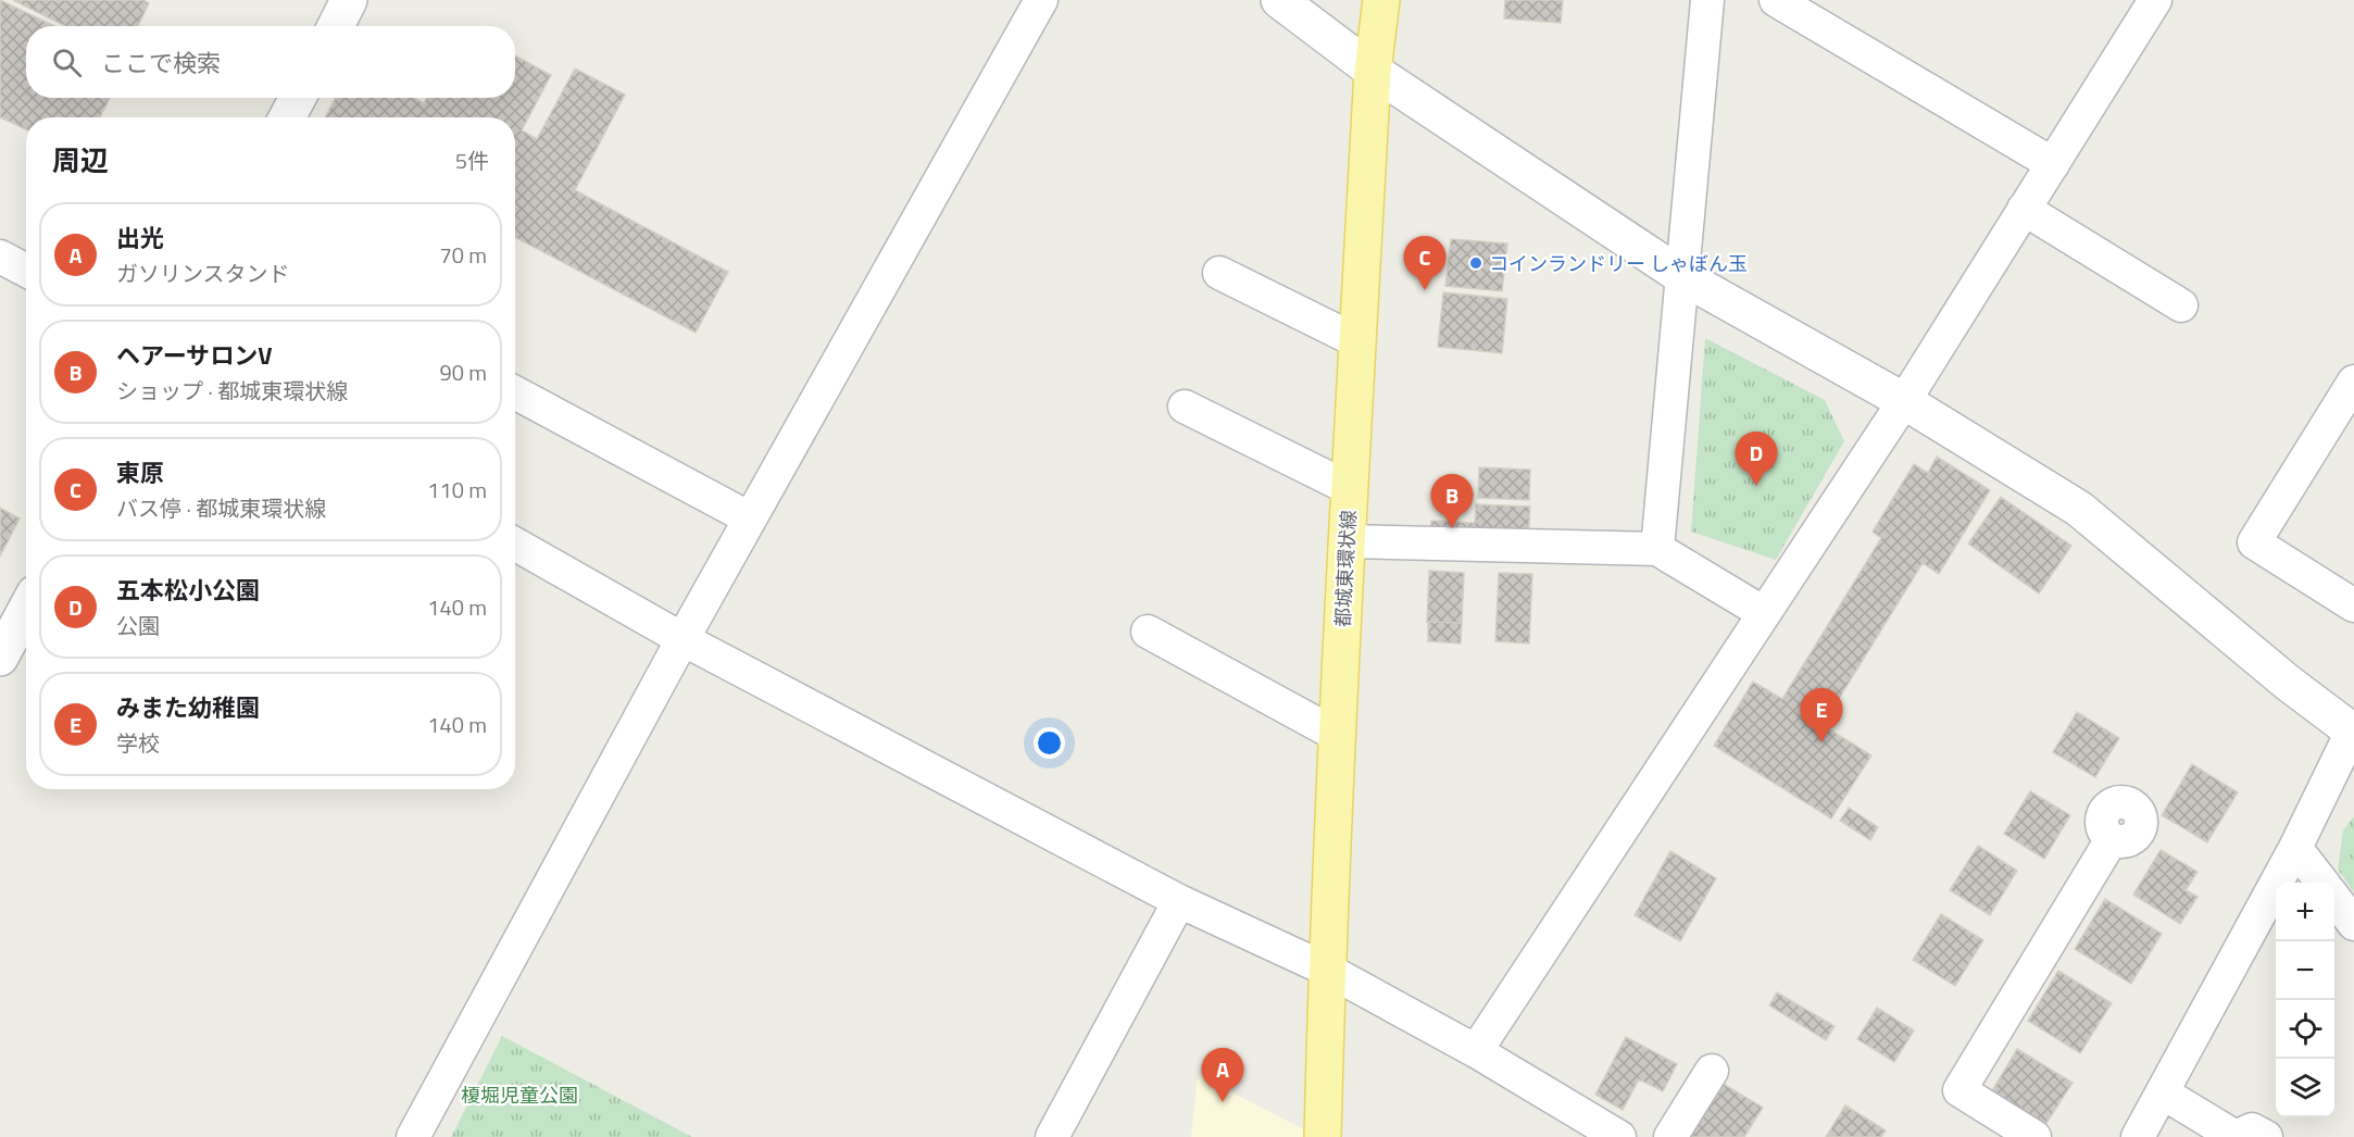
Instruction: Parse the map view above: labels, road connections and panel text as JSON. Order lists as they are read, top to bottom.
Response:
{
  "streets": {
    "main road": ["都城東環状線"]
  },
  "parks": ["榎堀児童公園"],
  "places": ["コインランドリー しゃぼん玉"],
  "page": {
    "search": "ここで検索",
    "heading": ["周辺", "5件"],
    "list": [
      {
        "mark": "A",
        "name": "出光",
        "note": "ガソリンスタンド",
        "value": "70 m"
      },
      {
        "mark": "B",
        "name": "ヘアーサロンV",
        "note": "ショップ · 都城東環状線",
        "value": "90 m"
      },
      {
        "mark": "C",
        "name": "東原",
        "note": "バス停 · 都城東環状線",
        "value": "110 m"
      },
      {
        "mark": "D",
        "name": "五本松小公園",
        "note": "公園",
        "value": "140 m"
      },
      {
        "mark": "E",
        "name": "みまた幼稚園",
        "note": "学校",
        "value": "140 m"
      }
    ],
    "pins": [
      "C",
      "D",
      "B",
      "E",
      "A"
    ],
    "map_buttons": ["+", "−"]
  }
}
